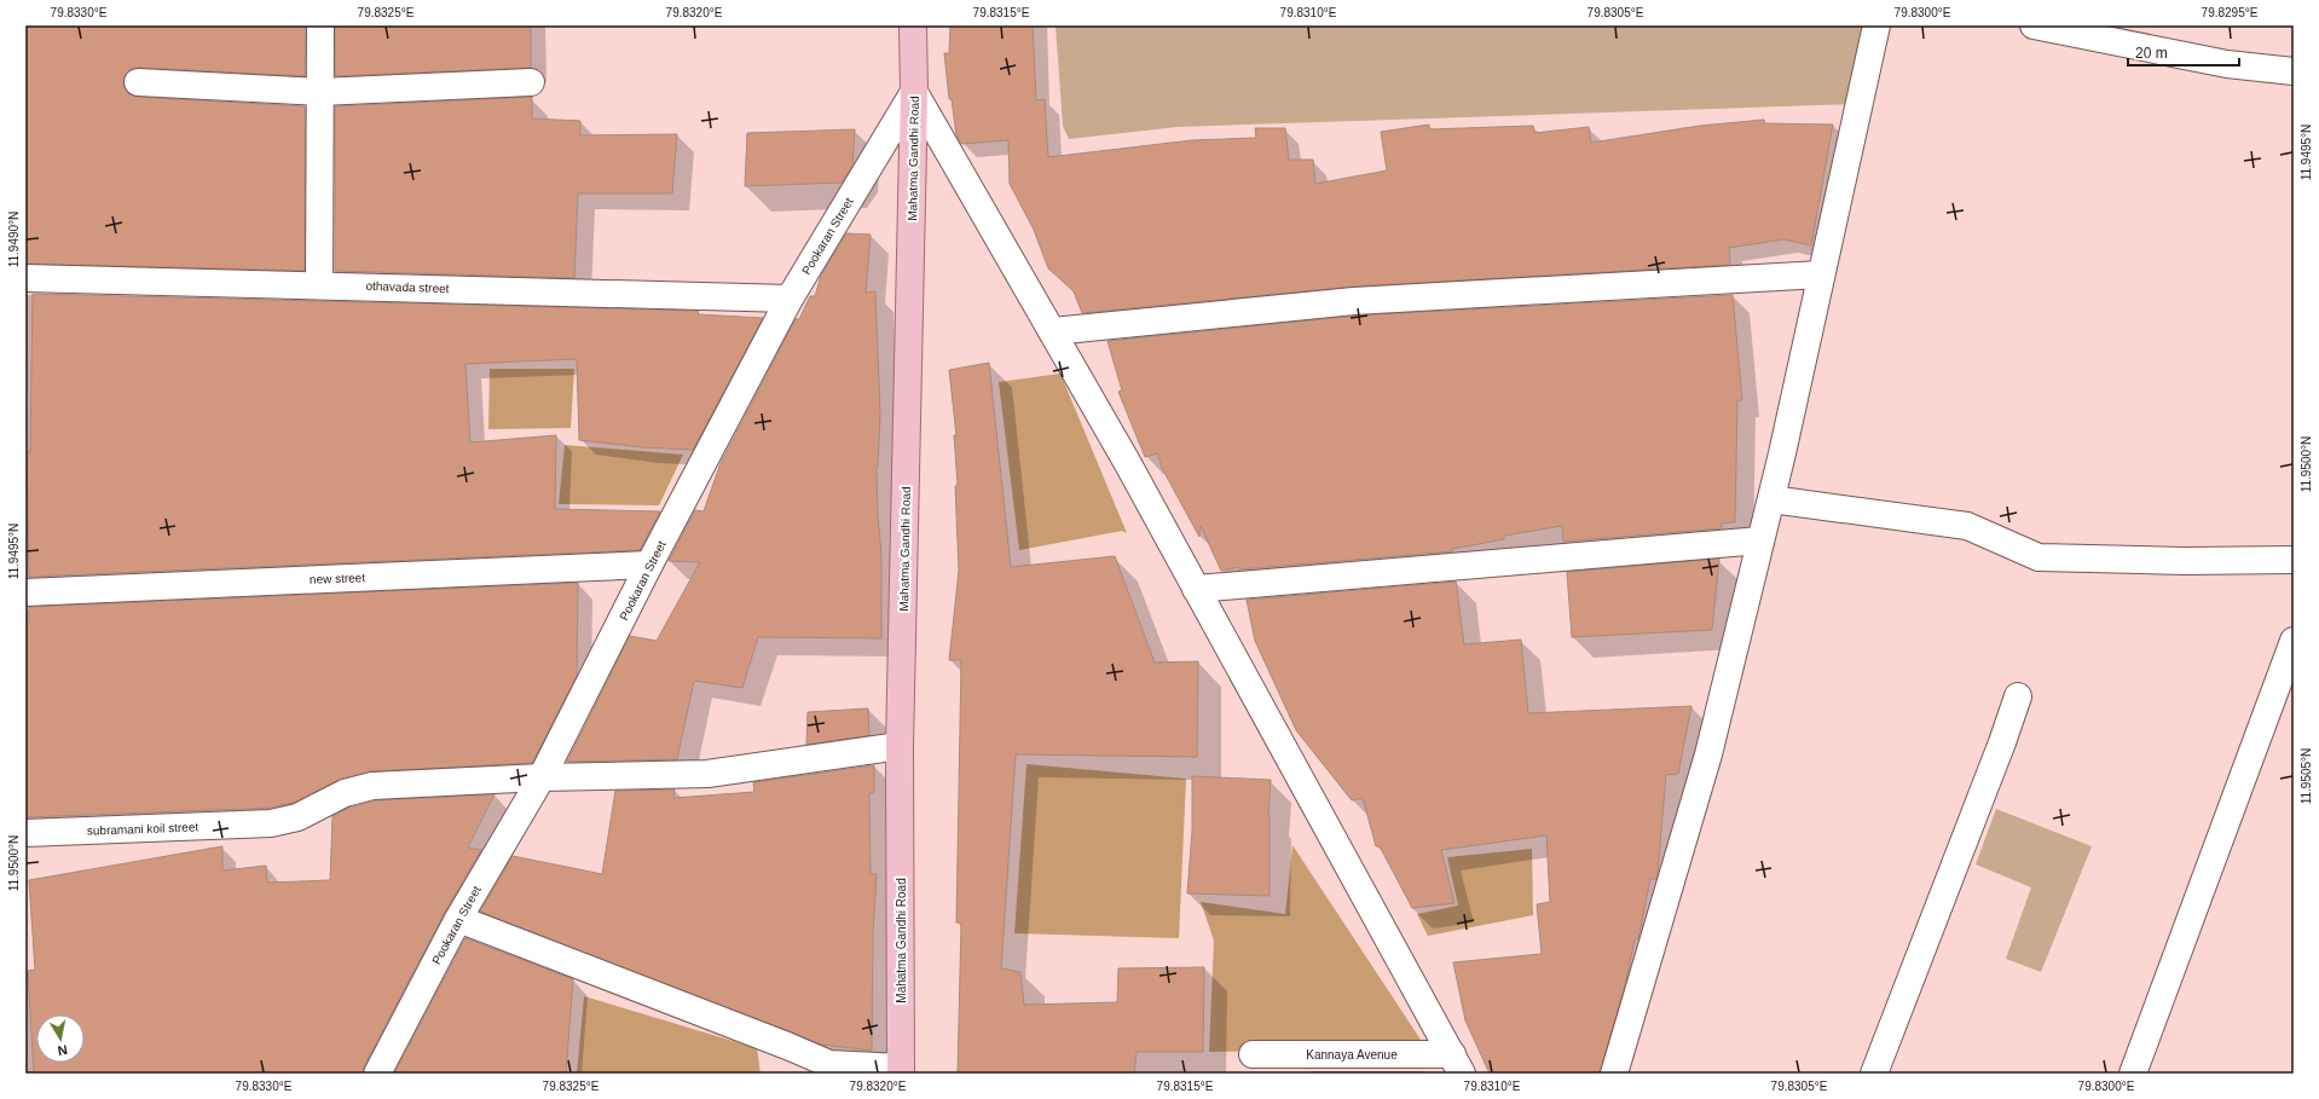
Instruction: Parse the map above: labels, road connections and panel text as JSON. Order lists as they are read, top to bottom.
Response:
{
  "streets": {
    "main road": ["Mahatma Gandhi Road"],
    "street": [
      "Pookaran Street",
      "othavada street",
      "new street",
      "subramani koil street",
      "Kannaya Avenue"
    ]
  },
  "crossings": [
    ["Mahatma Gandhi Road", "Pookaran Street"],
    ["Mahatma Gandhi Road", "subramani koil street"],
    ["Pookaran Street", "othavada street"],
    ["Pookaran Street", "new street"],
    ["Pookaran Street", "subramani koil street"]
  ],
  "scale_bar": "20 m",
  "north": "bottom",
  "coordinates": [
    "79.8330°E",
    "79.8325°E",
    "79.8320°E",
    "79.8315°E",
    "79.8310°E",
    "79.8305°E",
    "79.8300°E",
    "79.8295°E",
    "11.9495°N",
    "11.9490°N",
    "11.9500°N",
    "11.9505°N"
  ]
}
